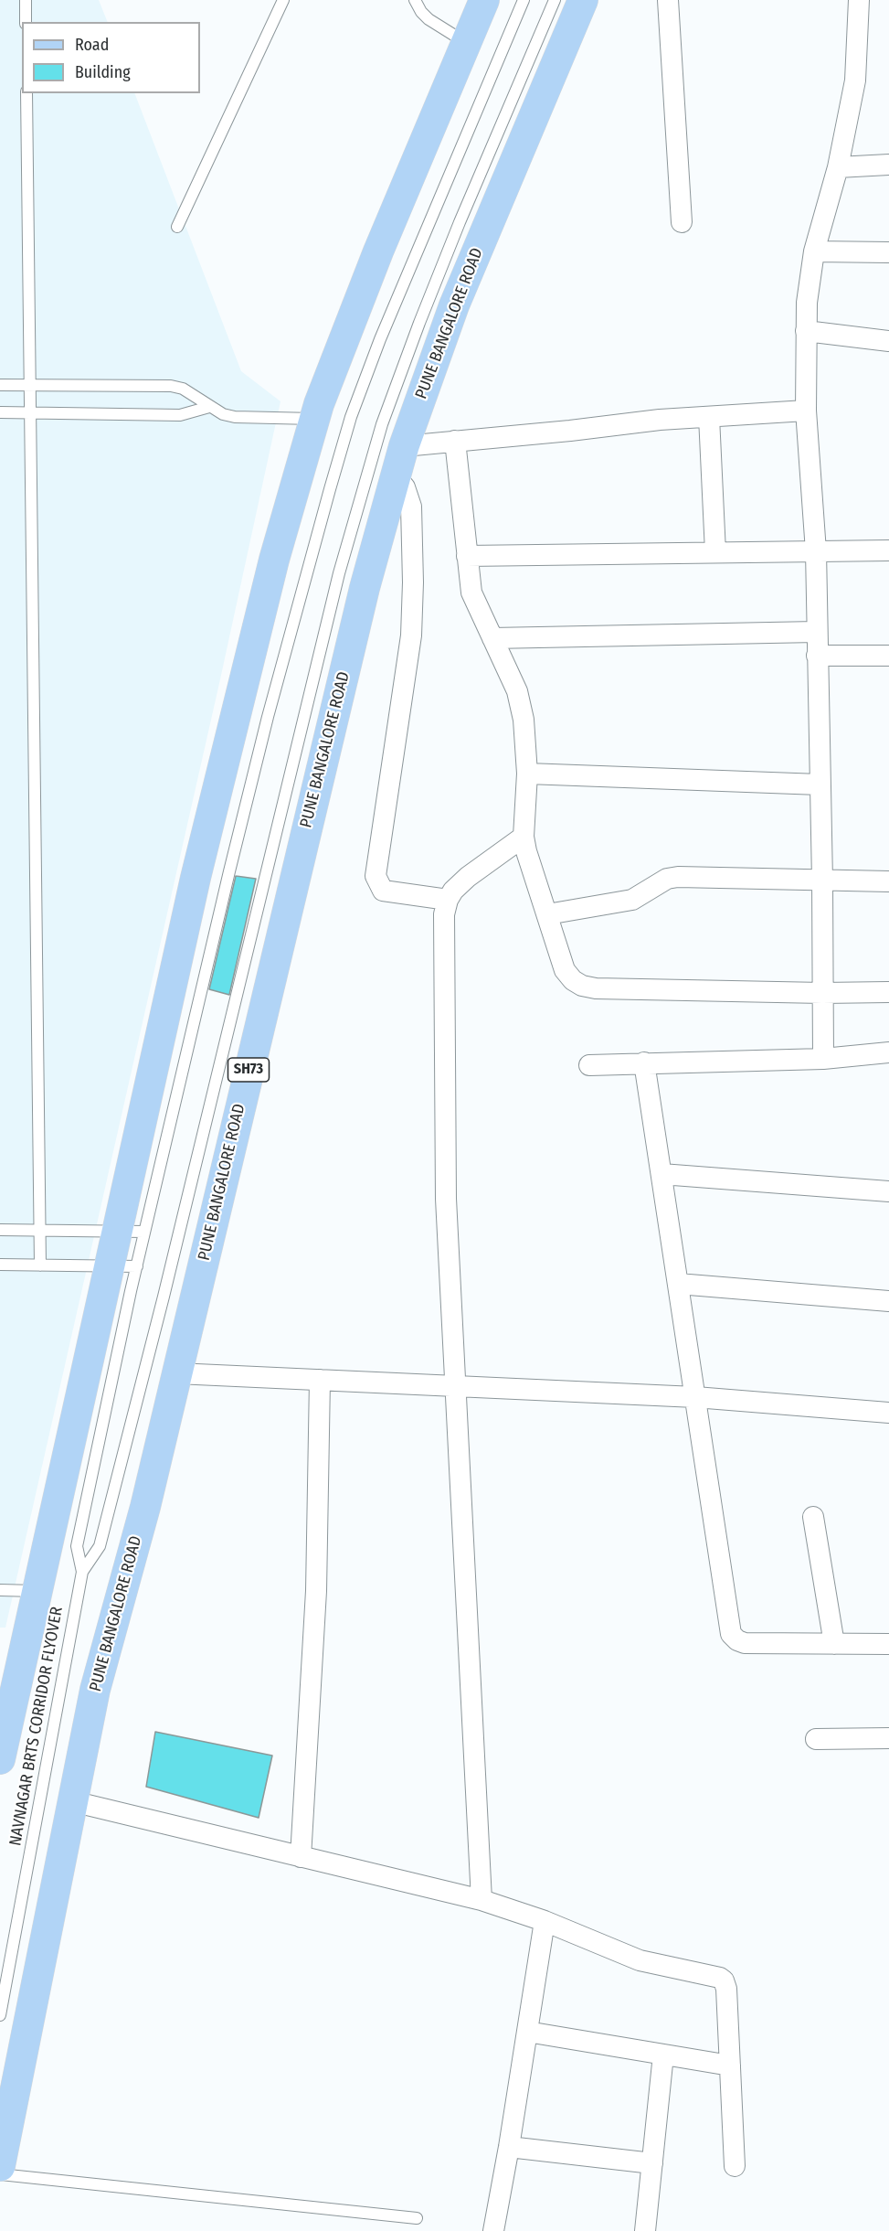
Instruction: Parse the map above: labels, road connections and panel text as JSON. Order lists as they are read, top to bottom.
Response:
{
  "streets": {
    "main road": ["PUNE BANGALORE ROAD", "SH73"],
    "lane": ["NAVNAGAR BRTS CORRIDOR FLYOVER"]
  },
  "legend": ["Road", "Building"]
}
